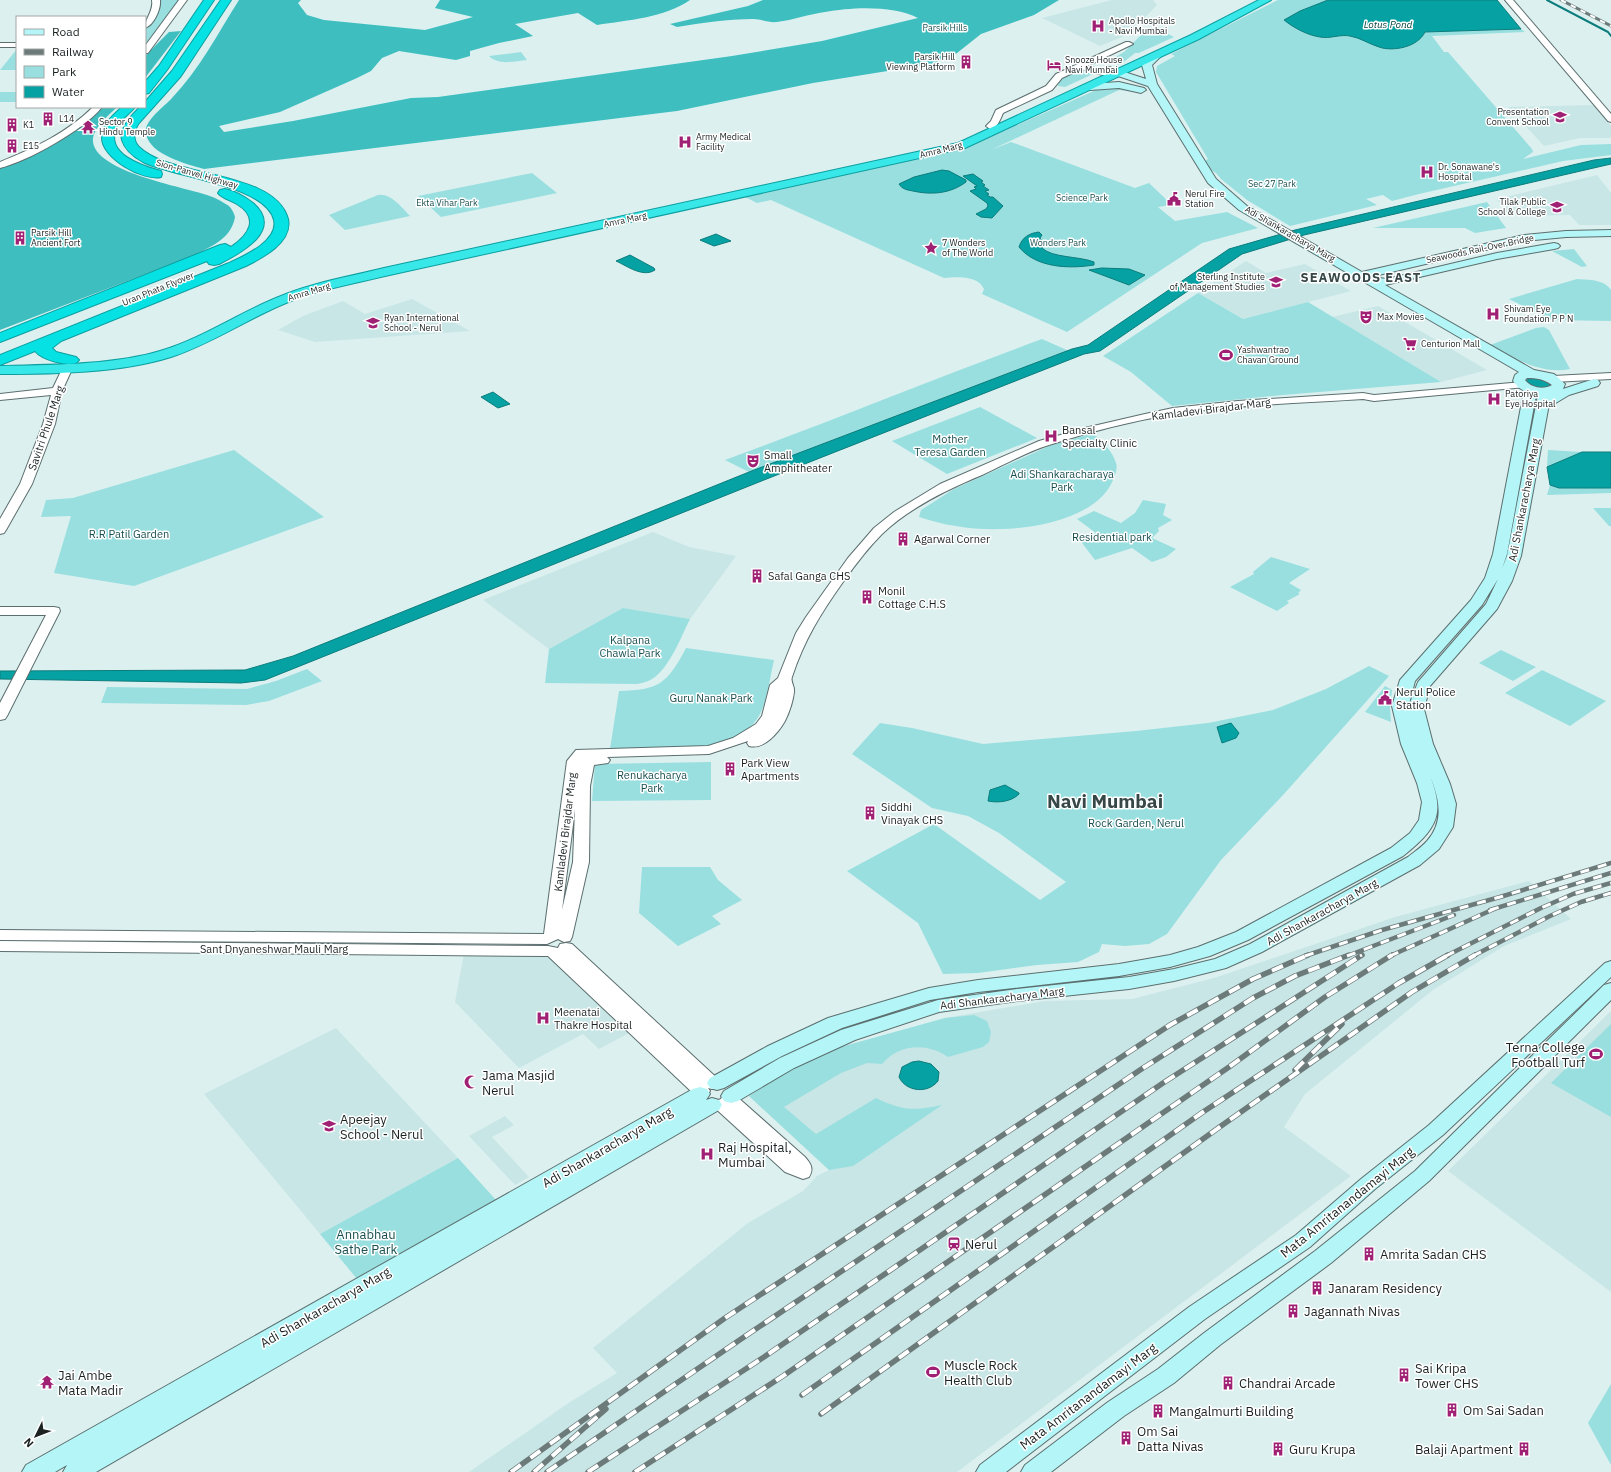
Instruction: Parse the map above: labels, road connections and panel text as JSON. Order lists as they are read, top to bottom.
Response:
{
  "streets": {
    "highway": ["Amra Marg", "Sion-Panvel Highway", "Uran Phata Flyover"],
    "main road": ["Adi Shankaracharya Marg", "Seawoods Rail-Over Bridge", "Mata Amritanandamayi Marg"],
    "street": ["Kamladevi Birajdar Marg", "Savitri Phule Marg", "Sant Dnyaneshwar Mauli Marg"]
  },
  "crossings": [
    ["Amra Marg", "Adi Shankaracharya Marg"],
    ["Amra Marg", "Savitri Phule Marg"],
    ["Adi Shankaracharya Marg", "Seawoods Rail-Over Bridge"],
    ["Adi Shankaracharya Marg", "Kamladevi Birajdar Marg"],
    ["Kamladevi Birajdar Marg", "Sant Dnyaneshwar Mauli Marg"]
  ],
  "districts": ["SEAWOODS EAST", "Navi Mumbai"],
  "water": ["Lotus Pond"],
  "parks": [
    "Parsik Hills",
    "Sec 27 Park",
    "Science Park",
    "Ekta Vihar Park",
    "Wonders Park",
    "Mother Teresa Garden",
    "Adi Shankaracharaya Park",
    "R.R Patil Garden",
    "Residential park",
    "Kalpana Chawla Park",
    "Guru Nanak Park",
    "Renukacharya Park",
    "Rock Garden, Nerul",
    "Annabhau Sathe Park"
  ],
  "places": {
    "hospital": [
      "Apollo Hospitals - Navi Mumbai",
      "Army Medical Facility",
      "Dr. Sonawane's Hospital",
      "Shivam Eye Foundation P P N",
      "Patoriya Eye Hospital",
      "Bansal Specialty Clinic",
      "Meenatai Thakre Hospital",
      "Raj Hospital, Mumbai"
    ],
    "building": [
      "Parsik Hill Viewing Platform",
      "L14",
      "K1",
      "E15",
      "Parsik Hill Ancient Fort",
      "Agarwal Corner",
      "Safal Ganga CHS",
      "Monil Cottage C.H.S",
      "Park View Apartments",
      "Siddhi Vinayak CHS",
      "Amrita Sadan CHS",
      "Janaram Residency",
      "Jagannath Nivas",
      "Sai Kripa Tower CHS",
      "Chandrai Arcade",
      "Om Sai Sadan",
      "Mangalmurti Building",
      "Om Sai Datta Nivas",
      "Guru Krupa",
      "Balaji Apartment"
    ],
    "hotel": ["Snooze House Navi Mumbai"],
    "school or university": [
      "Presentation Convent School",
      "Tilak Public School & College",
      "Sterling Institute of Management Studies",
      "Ryan International School - Nerul",
      "Apeejay School - Nerul"
    ],
    "temple": ["Sector 9 Hindu Temple", "Jai Ambe Mata Madir"],
    "public building": ["Nerul Fire Station", "Nerul Police Station"],
    "place": ["7 Wonders of The World"],
    "theatre": ["Max Movies", "Small Amphitheater"],
    "supermarket": ["Centurion Mall"],
    "sports": ["Yashwantrao Chavan Ground", "Terna College Football Turf", "Muscle Rock Health Club"],
    "mosque": ["Jama Masjid Nerul"],
    "station": ["Nerul"]
  },
  "legend": [
    "Road",
    "Railway",
    "Park",
    "Water"
  ],
  "north": "bottom left"
}
